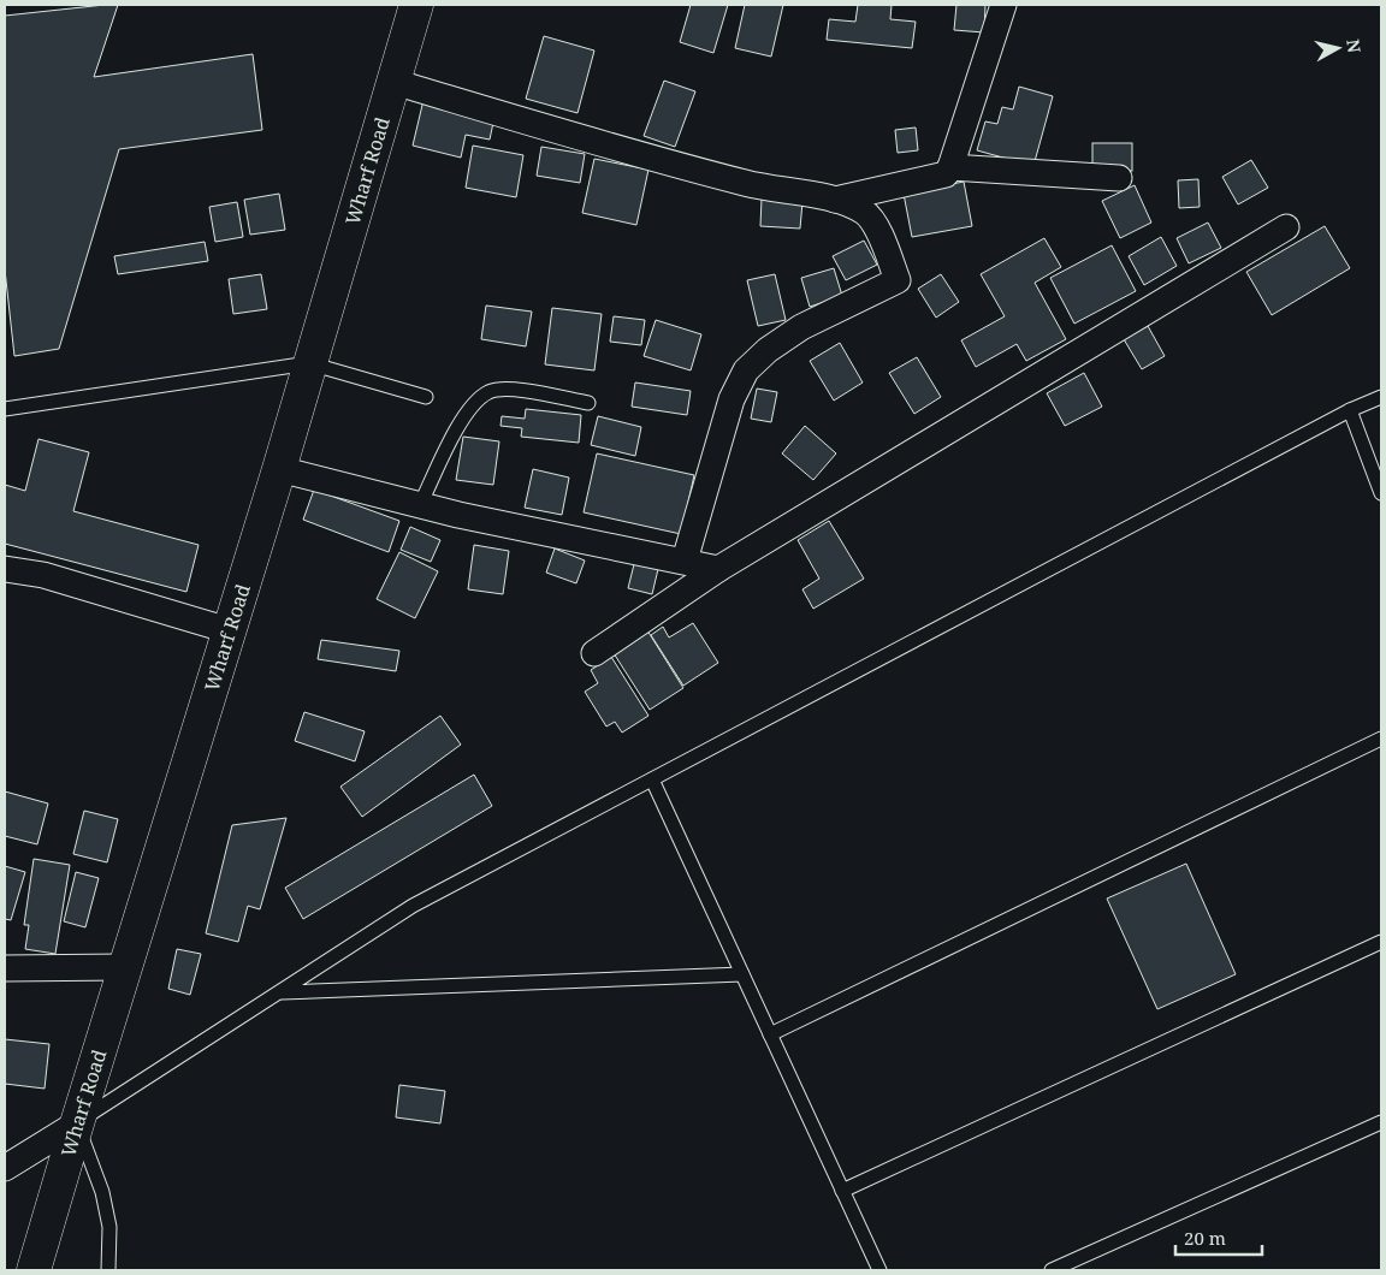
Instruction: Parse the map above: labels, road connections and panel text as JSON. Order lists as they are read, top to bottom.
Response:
{
  "streets": {
    "main road": ["Wharf Road"]
  },
  "scale_bar": "20 m",
  "north": "right"
}
